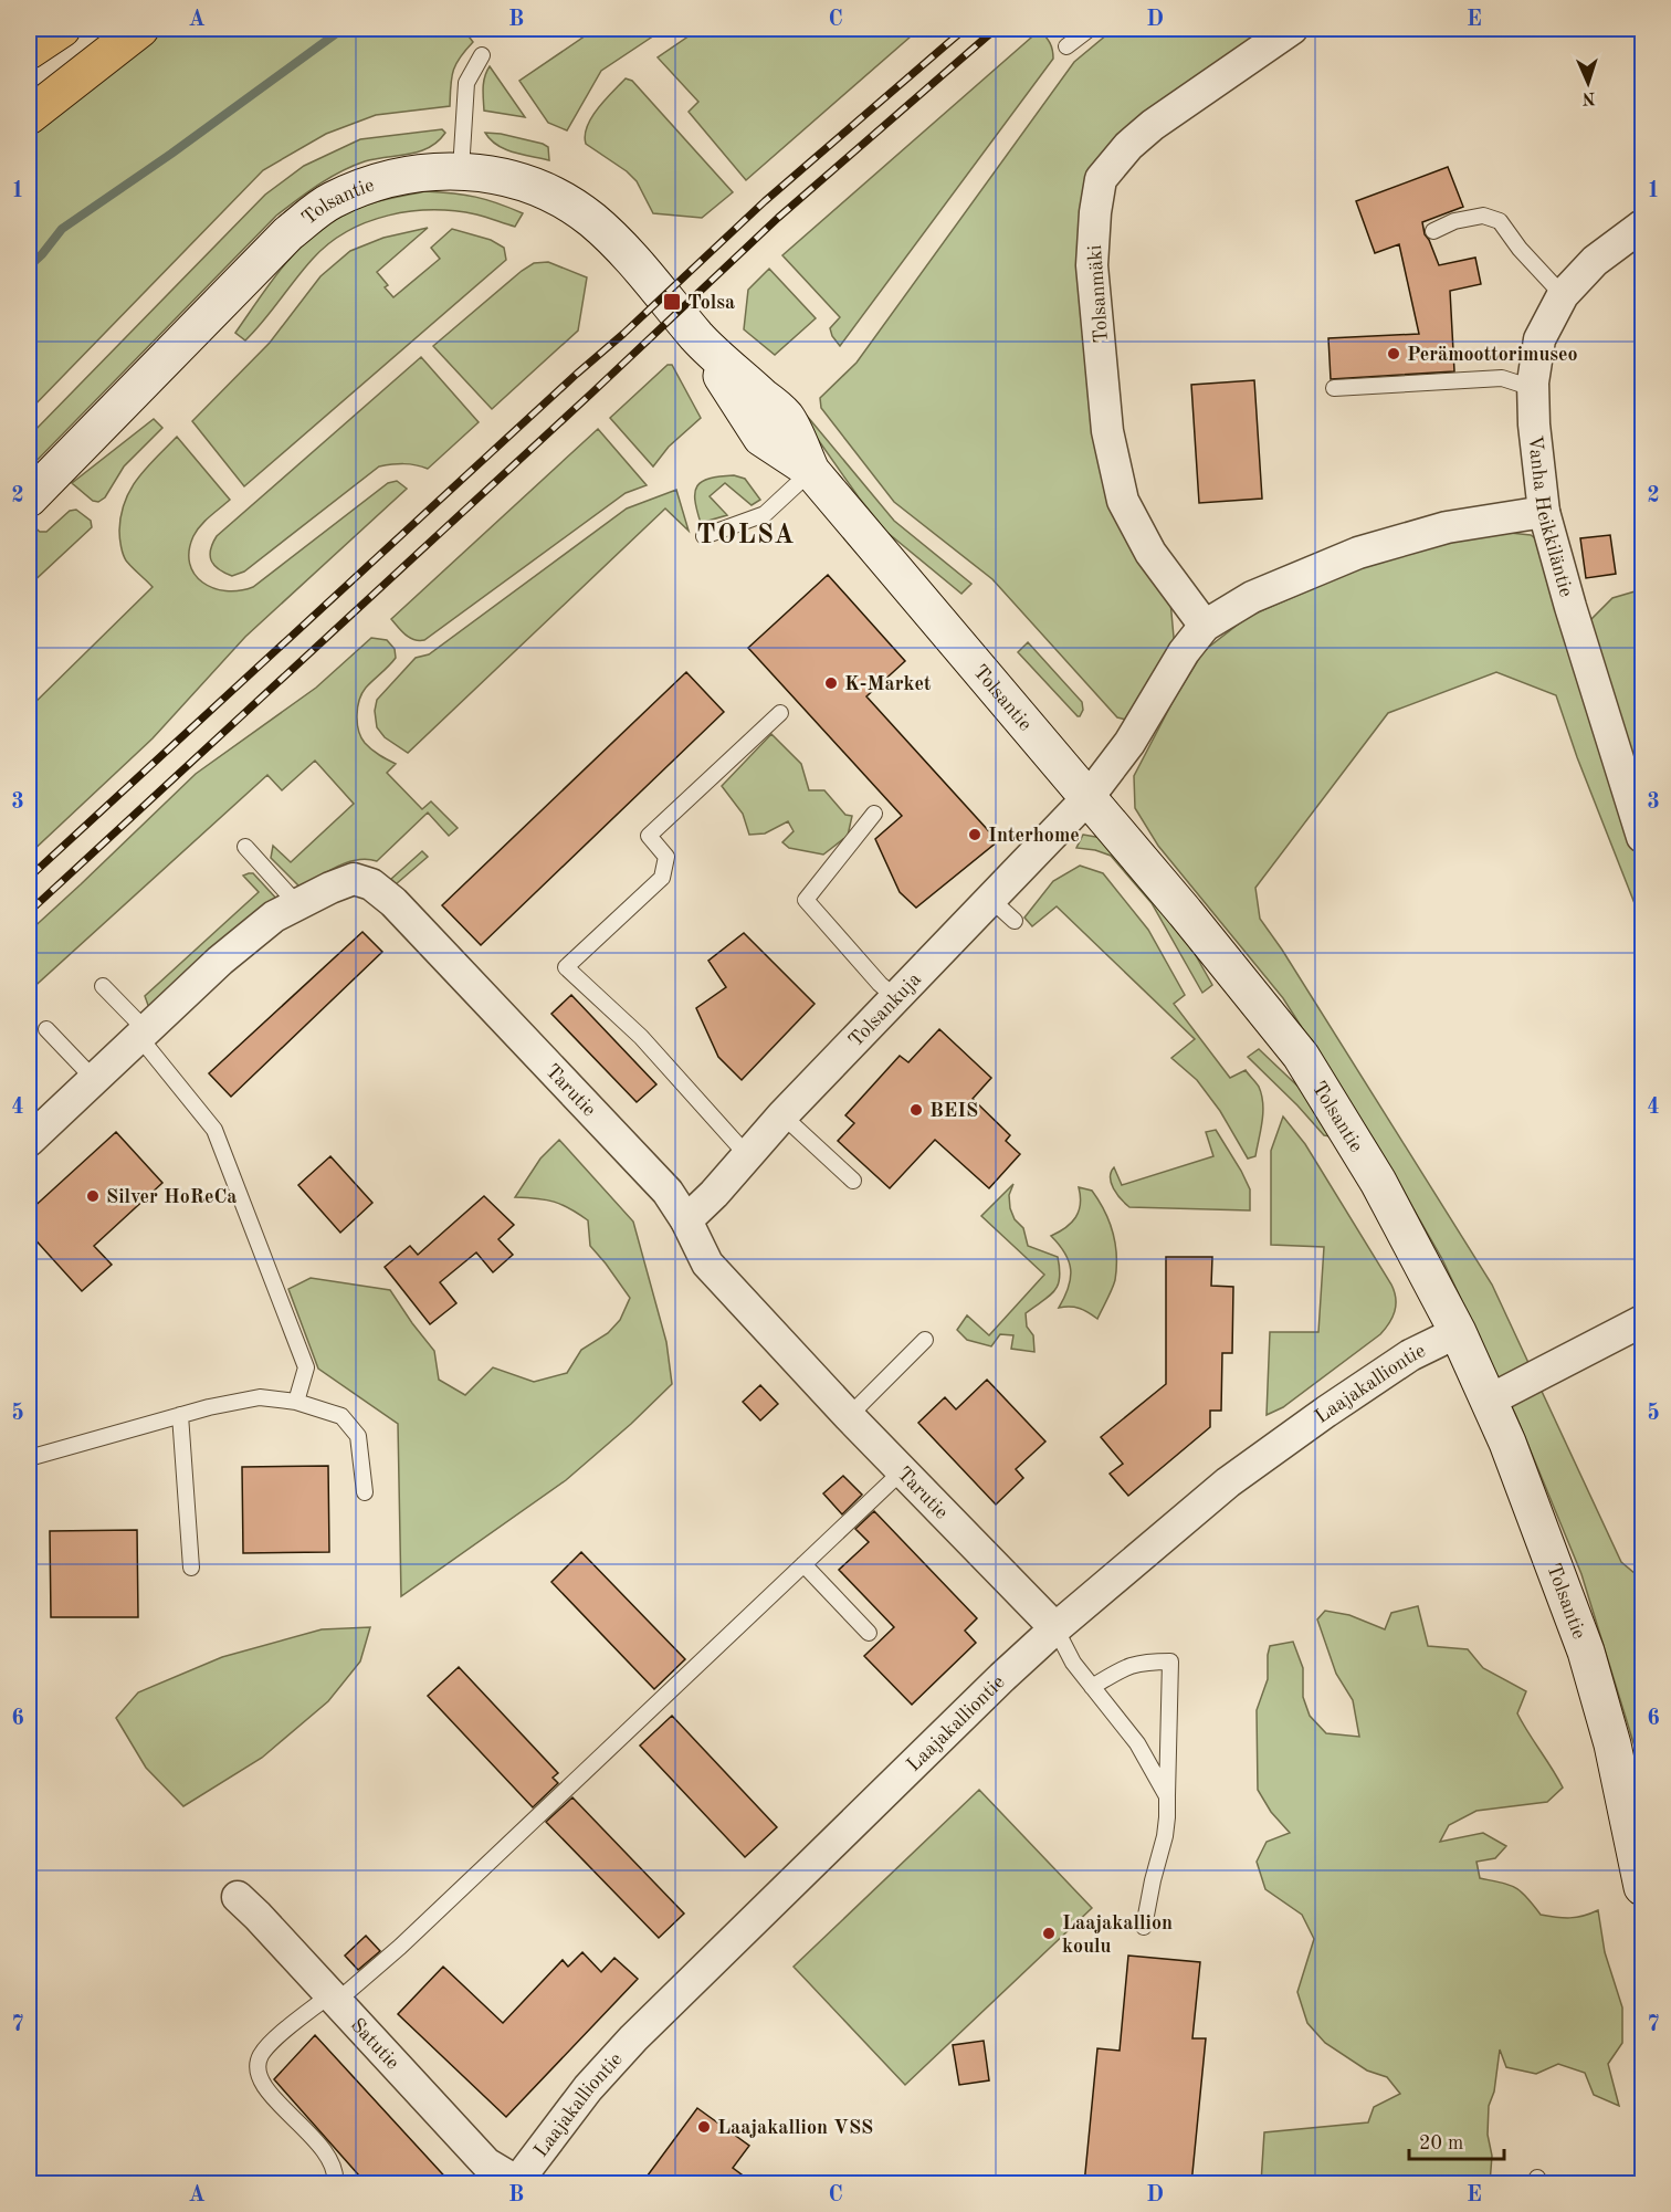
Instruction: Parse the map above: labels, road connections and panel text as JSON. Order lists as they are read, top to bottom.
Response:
{
  "streets": {
    "street": [
      "Tolsantie",
      "Tolsanmäki",
      "Vanha Heikkiläntie",
      "Tolsankuja",
      "Tarutie",
      "Laajakalliontie",
      "Satutie"
    ]
  },
  "crossings": [
    ["Tolsantie", "Tolsankuja"],
    ["Tolsantie", "Laajakalliontie"],
    ["Tolsanmäki", "Tolsankuja"],
    ["Tolsankuja", "Tarutie"],
    ["Tarutie", "Laajakalliontie"],
    ["Laajakalliontie", "Satutie"]
  ],
  "districts": ["TOLSA"],
  "places": {
    "transit": ["Tolsa"],
    "other": [
      "Perämoottorimuseo",
      "K-Market",
      "Interhome",
      "BEIS",
      "Silver HoReCa",
      "Laajakallion koulu",
      "Laajakallion VSS"
    ]
  },
  "scale_bar": "20 m",
  "north": "bottom",
  "grid": {
    "columns": [
      "A",
      "B",
      "C",
      "D",
      "E"
    ],
    "rows": [
      "1",
      "2",
      "3",
      "4",
      "5",
      "6",
      "7"
    ]
  }
}
